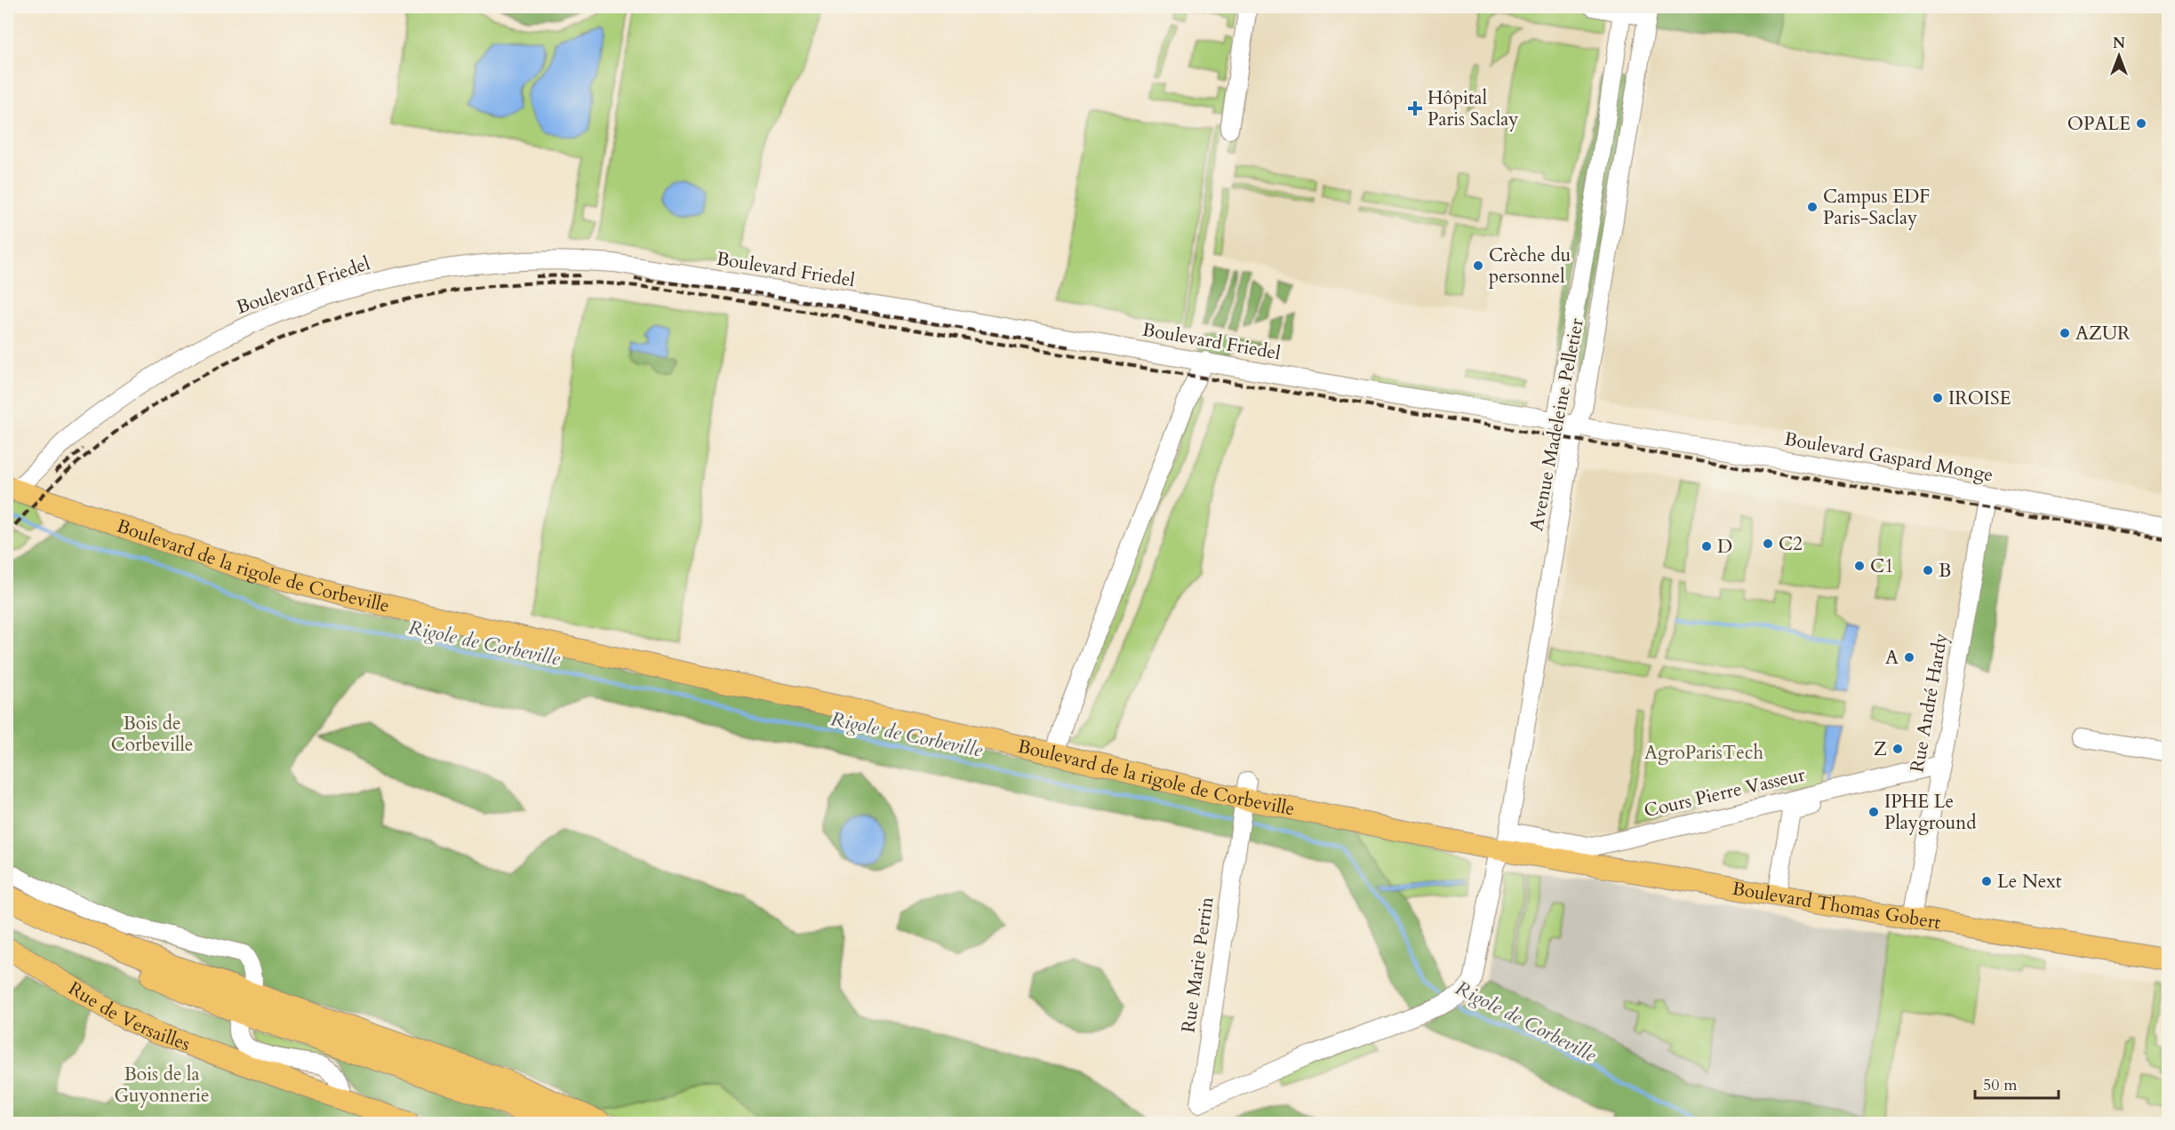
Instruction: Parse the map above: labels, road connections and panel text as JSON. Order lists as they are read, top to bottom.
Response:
{
  "streets": {
    "main road": ["Boulevard de la rigole de Corbeville", "Boulevard Thomas Gobert", "Rue de Versailles"],
    "street": [
      "Boulevard Friedel",
      "Avenue Madeleine Pelletier",
      "Boulevard Gaspard Monge",
      "Rue André Hardy",
      "Cours Pierre Vasseur",
      "Rue Marie Perrin"
    ]
  },
  "crossings": [
    ["Boulevard Friedel", "Avenue Madeleine Pelletier"],
    ["Boulevard Friedel", "Boulevard Gaspard Monge"],
    ["Boulevard Friedel", "Boulevard de la rigole de Corbeville"],
    ["Avenue Madeleine Pelletier", "Boulevard de la rigole de Corbeville"],
    ["Avenue Madeleine Pelletier", "Boulevard Thomas Gobert"],
    ["Avenue Madeleine Pelletier", "Rue Marie Perrin"],
    ["Boulevard Gaspard Monge", "Rue André Hardy"],
    ["Boulevard de la rigole de Corbeville", "Boulevard Thomas Gobert"],
    ["Boulevard de la rigole de Corbeville", "Rue Marie Perrin"],
    ["Rue André Hardy", "Cours Pierre Vasseur"],
    ["Rue André Hardy", "Boulevard Thomas Gobert"]
  ],
  "water": ["Rigole de Corbeville"],
  "parks": ["Bois de Corbeville", "AgroParisTech", "Bois de la Guyonnerie"],
  "places": {
    "health": ["Hôpital Paris Saclay"],
    "other": [
      "OPALE",
      "Campus EDF Paris-Saclay",
      "Crèche du personnel",
      "AZUR",
      "IROISE",
      "C2",
      "D",
      "C1",
      "B",
      "A",
      "Z",
      "IPHE Le Playground",
      "Le Next"
    ]
  },
  "scale_bar": "50 m",
  "north": "top"
}
